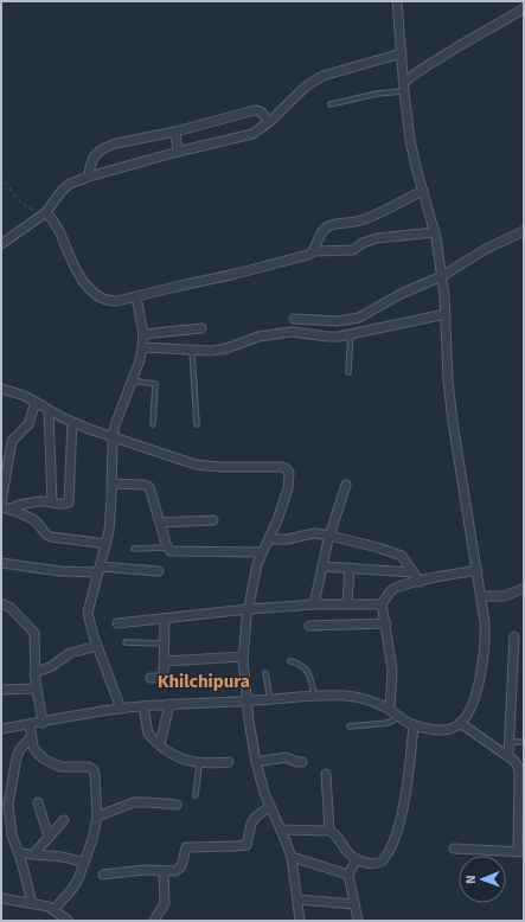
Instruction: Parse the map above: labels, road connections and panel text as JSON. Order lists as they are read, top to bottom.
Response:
{
  "districts": ["Khilchipura"],
  "north": "left"
}
